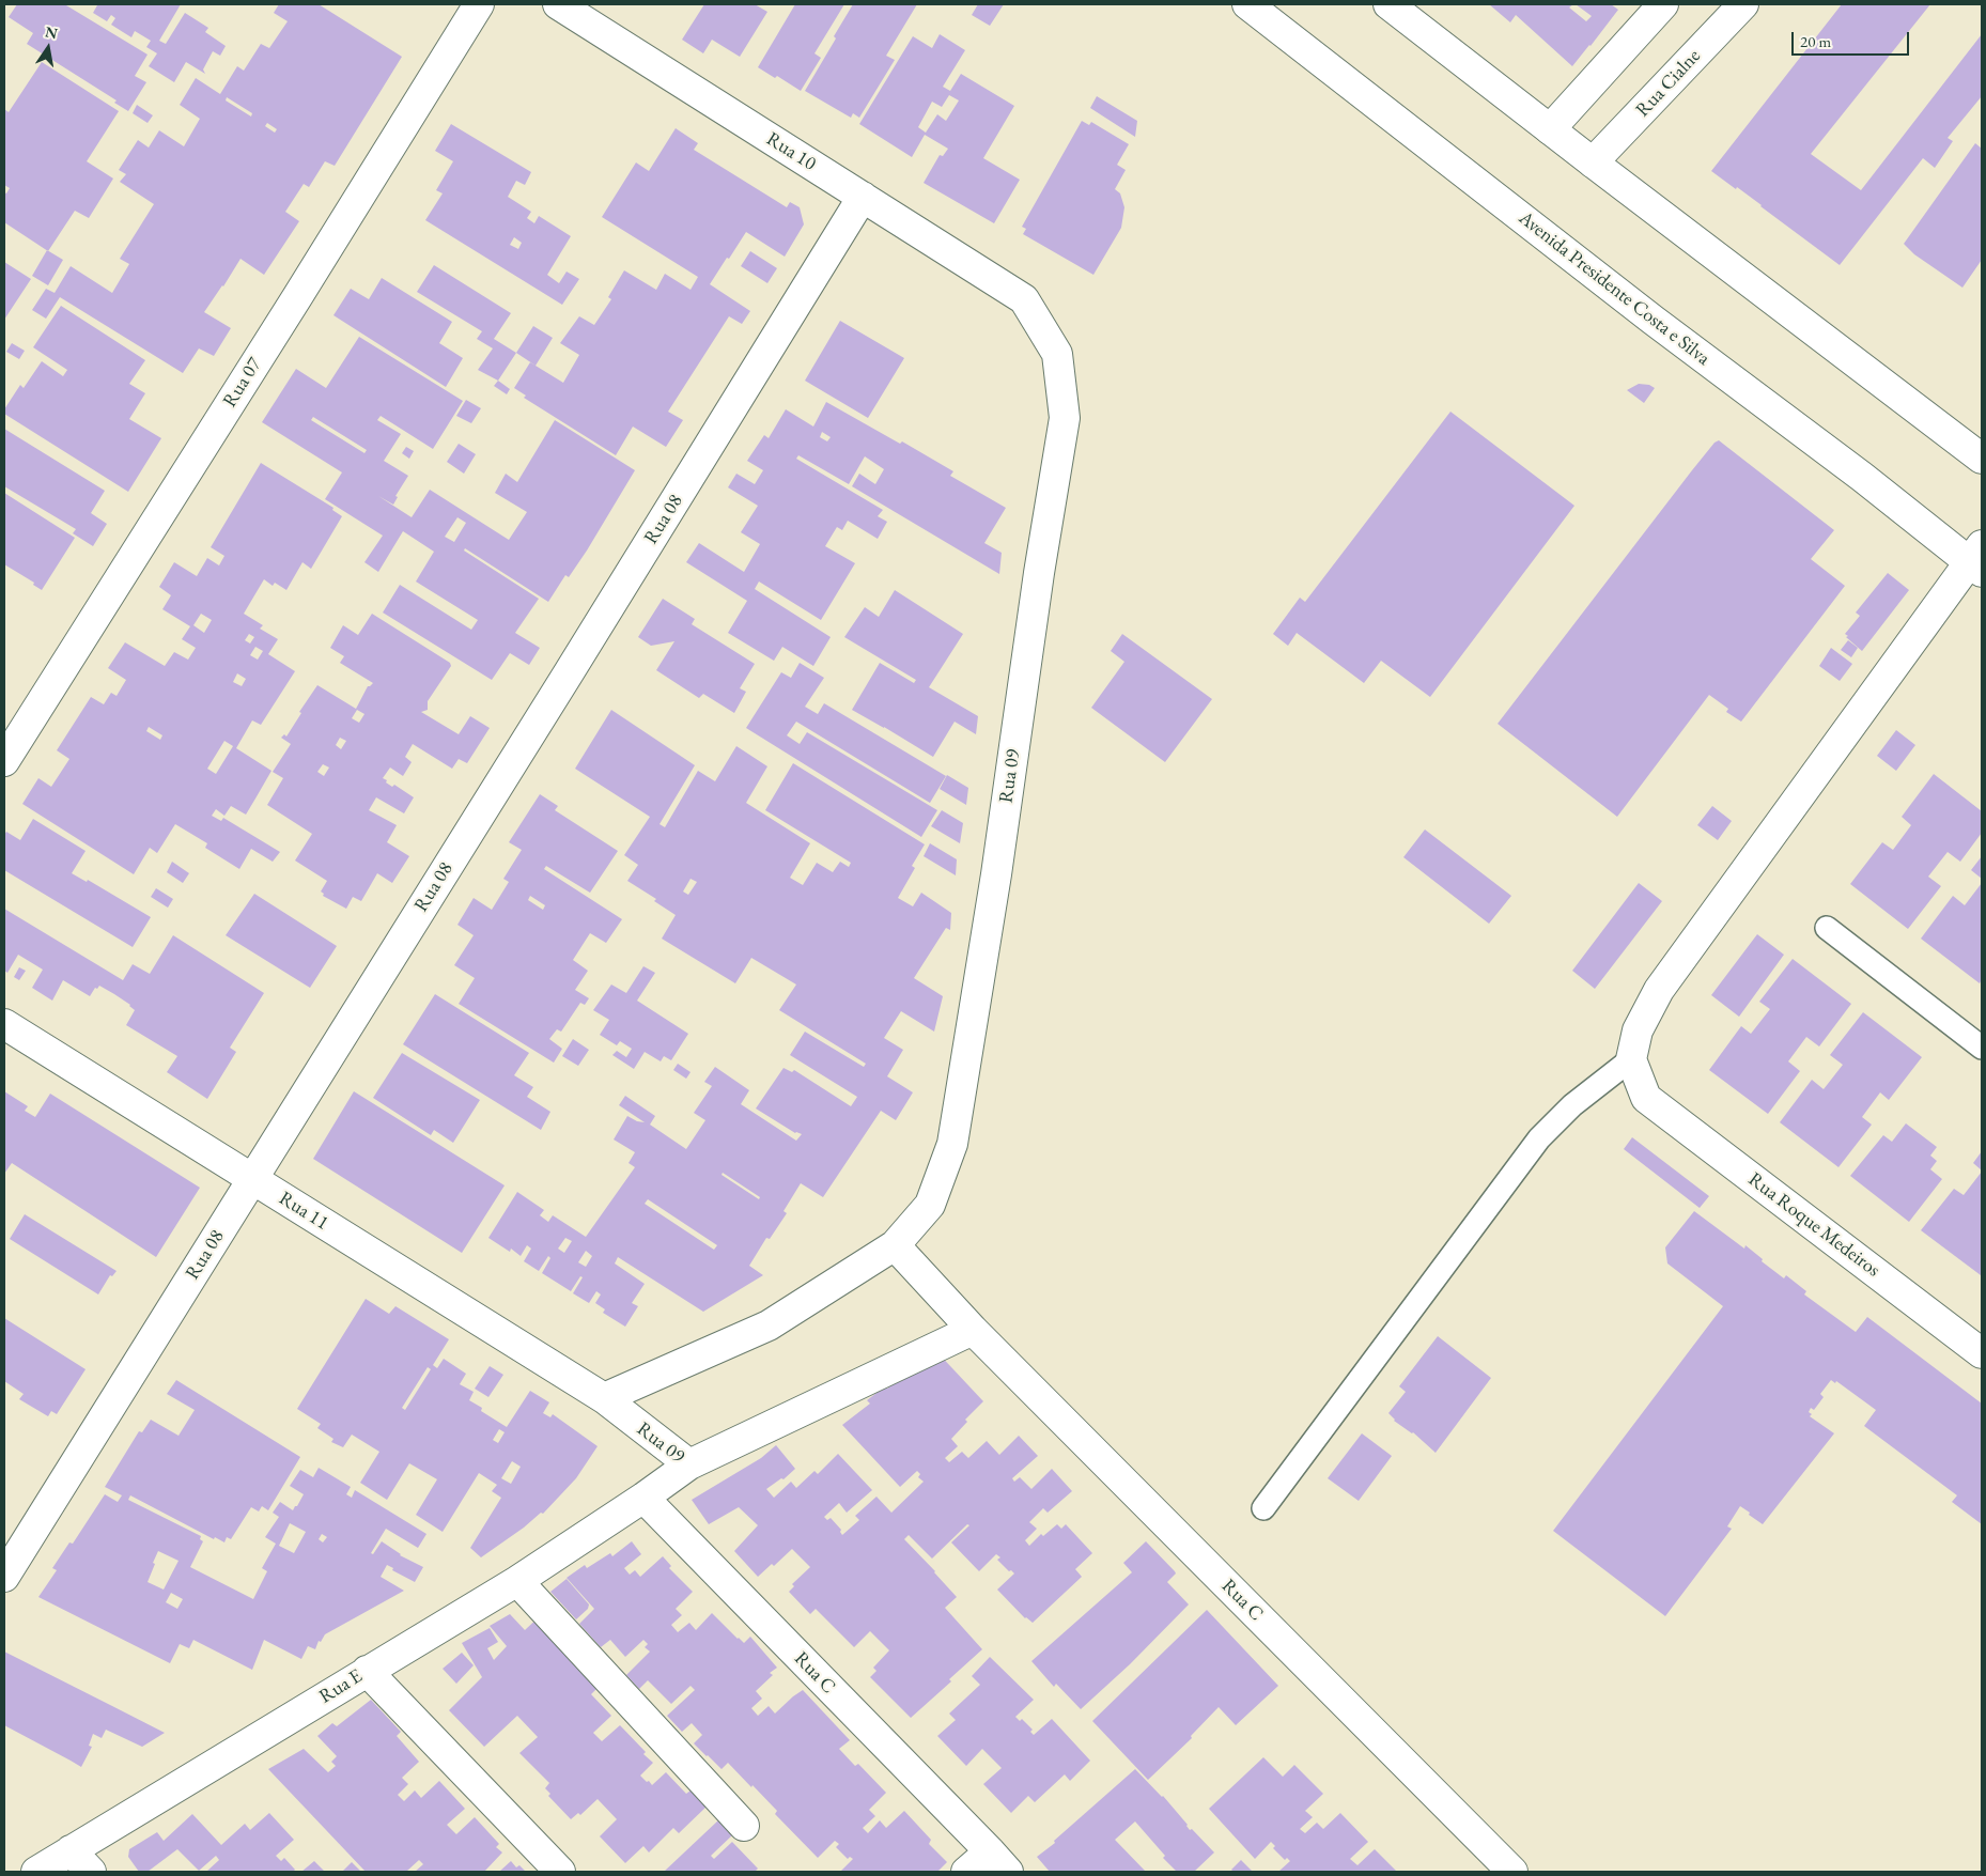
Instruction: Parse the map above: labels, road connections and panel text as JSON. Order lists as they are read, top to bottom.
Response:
{
  "streets": {
    "street": [
      "Rua Cialne",
      "Rua 10",
      "Avenida Presidente Costa e Silva",
      "Rua 07",
      "Rua 08",
      "Rua 09",
      "Rua 11",
      "Rua Roque Medeiros",
      "Rua C",
      "Rua E"
    ]
  },
  "crossings": [
    ["Rua 10", "Rua 08"],
    ["Rua 10", "Rua 09"],
    ["Rua 08", "Rua 11"],
    ["Rua 09", "Rua 11"],
    ["Rua 09", "Rua C"],
    ["Rua 09", "Rua E"],
    ["Rua C", "Rua E"]
  ],
  "scale_bar": "20 m",
  "north": "top"
}
